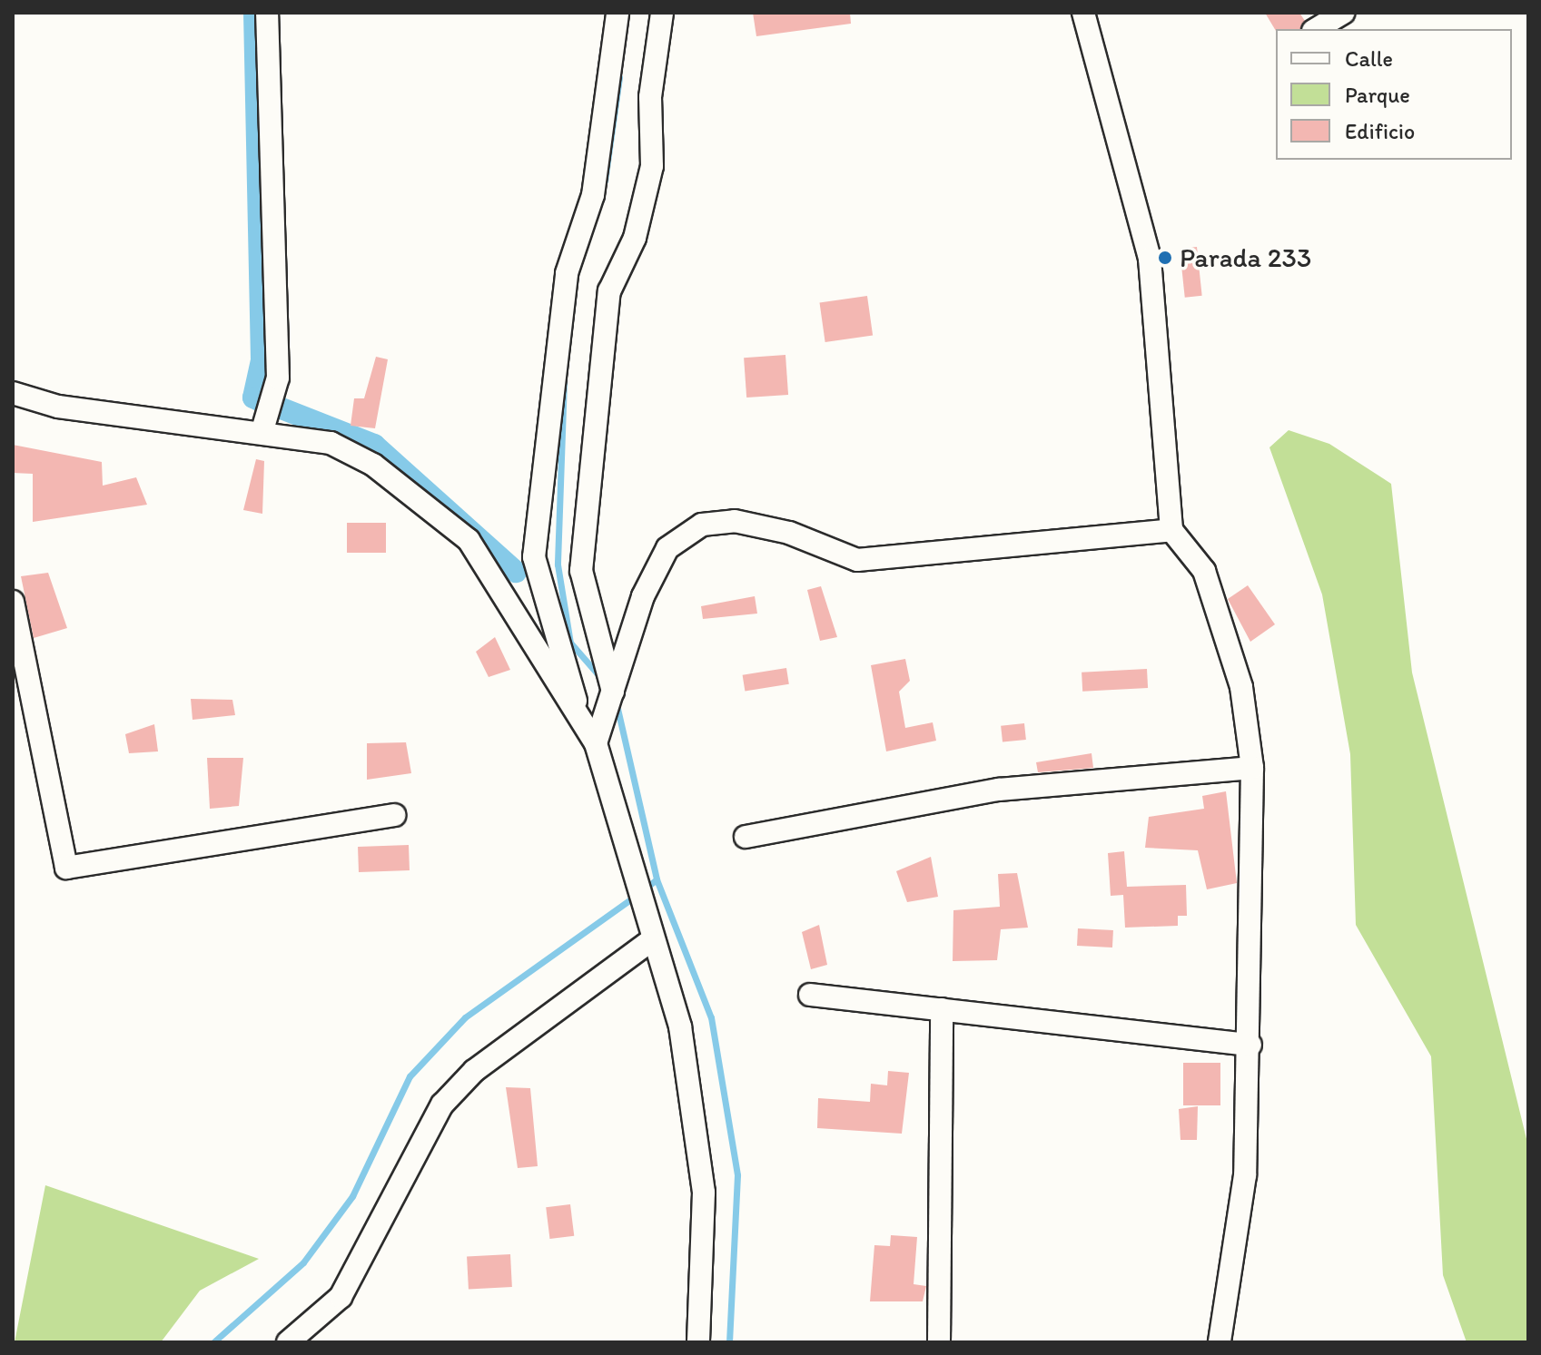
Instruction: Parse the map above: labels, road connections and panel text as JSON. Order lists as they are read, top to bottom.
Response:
{
  "places": ["Parada 233"],
  "legend": ["Calle", "Parque", "Edificio"]
}
